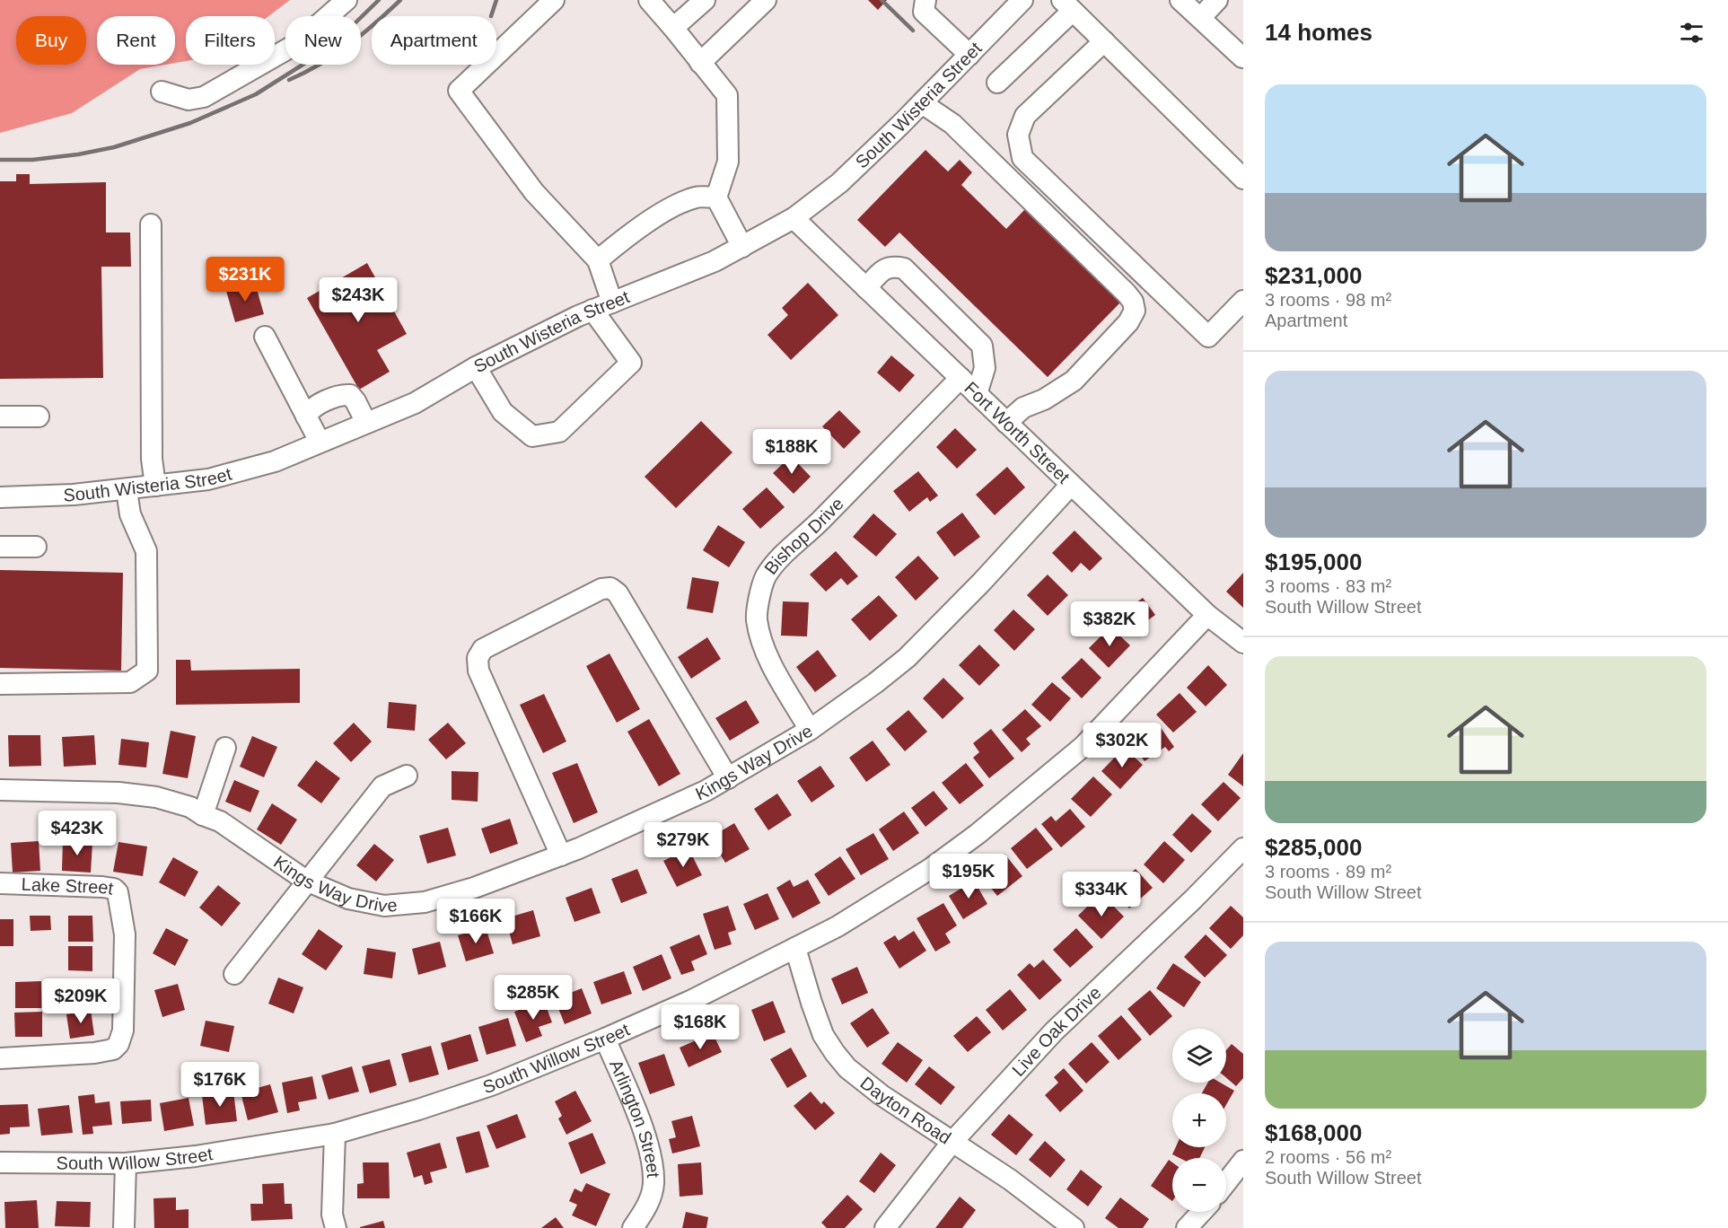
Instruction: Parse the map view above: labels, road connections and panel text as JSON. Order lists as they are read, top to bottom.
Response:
{
  "streets": {
    "street": [
      "South Wisteria Street",
      "Fort Worth Street",
      "Bishop Drive",
      "Kings Way Drive",
      "Lake Street",
      "Live Oak Drive",
      "South Willow Street",
      "Dayton Road",
      "Arlington Street"
    ]
  },
  "crossings": [
    ["South Wisteria Street", "Fort Worth Street"],
    ["Fort Worth Street", "Bishop Drive"],
    ["Fort Worth Street", "Kings Way Drive"],
    ["Fort Worth Street", "South Willow Street"],
    ["Bishop Drive", "Kings Way Drive"],
    ["Live Oak Drive", "Dayton Road"],
    ["South Willow Street", "Dayton Road"],
    ["South Willow Street", "Arlington Street"]
  ],
  "page": {
    "heading": "14 homes",
    "chip": [
      "Buy",
      "Rent",
      "Filters",
      "New",
      "Apartment"
    ],
    "list": [
      {
        "name": "$231,000",
        "note": "3 rooms · 98 m² · Apartment"
      },
      {
        "name": "$195,000",
        "note": "3 rooms · 83 m² · South Willow Street"
      },
      {
        "name": "$285,000",
        "note": "3 rooms · 89 m² · South Willow Street"
      },
      {
        "name": "$168,000",
        "note": "2 rooms · 56 m² · South Willow Street"
      }
    ],
    "price": [
      "$231K",
      "$243K",
      "$188K",
      "$382K",
      "$302K",
      "$423K",
      "$279K",
      "$195K",
      "$334K",
      "$166K",
      "$285K",
      "$209K",
      "$168K",
      "$176K"
    ],
    "map_buttons": ["+", "−"]
  }
}
